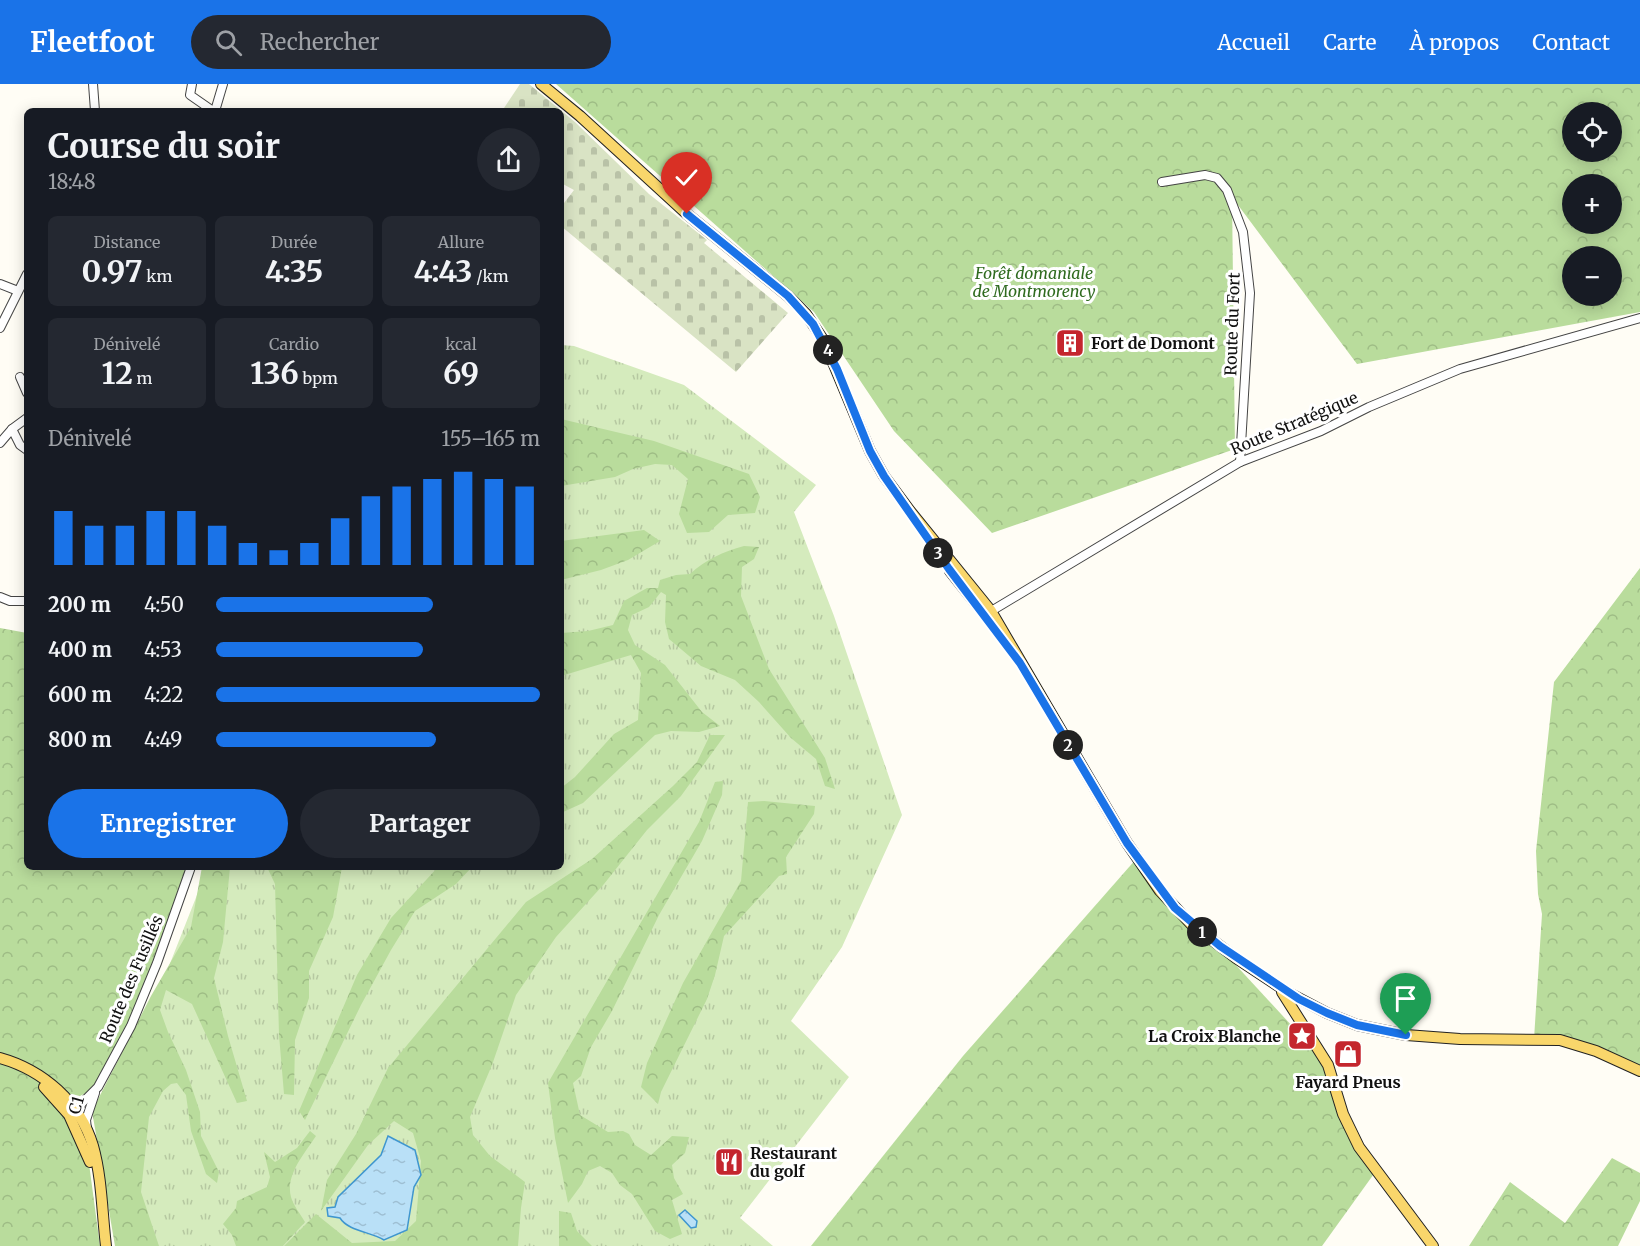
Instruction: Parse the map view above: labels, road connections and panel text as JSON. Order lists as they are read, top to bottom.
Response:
{
  "streets": {
    "street": [
      "Route du Fort",
      "Route Stratégique",
      "Route des Fusillés",
      "C1"
    ]
  },
  "crossings": [
    ["Route du Fort", "Route Stratégique"],
    ["Route des Fusillés", "C1"]
  ],
  "parks": ["Forêt domaniale de Montmorency"],
  "places": {
    "building": ["Fort de Domont"],
    "place": ["La Croix Blanche"],
    "shop": ["Fayard Pneus"],
    "restaurant": ["Restaurant du golf"]
  },
  "page": {
    "header": "Fleetfoot",
    "search": "Rechercher",
    "nav": [
      "Accueil",
      "Carte",
      "À propos",
      "Contact"
    ],
    "map_buttons": ["+", "−"],
    "heading": ["Course du soir", "18:48"],
    "stats": [
      ["Distance", "0.97 km"],
      ["Durée", "4:35"],
      ["Allure", "4:43 /km"],
      ["Dénivelé", "12 m"],
      ["Cardio", "136 bpm"],
      ["kcal", "69"]
    ],
    "pins": [
      "4",
      "3",
      "2",
      "1"
    ],
    "chart": ["Dénivelé", "155–165 m"],
    "list": [
      {
        "name": "200 m",
        "note": "4:50"
      },
      {
        "name": "400 m",
        "note": "4:53"
      },
      {
        "name": "600 m",
        "note": "4:22"
      },
      {
        "name": "800 m",
        "note": "4:49"
      }
    ],
    "buttons": ["Enregistrer", "Partager"]
  }
}
